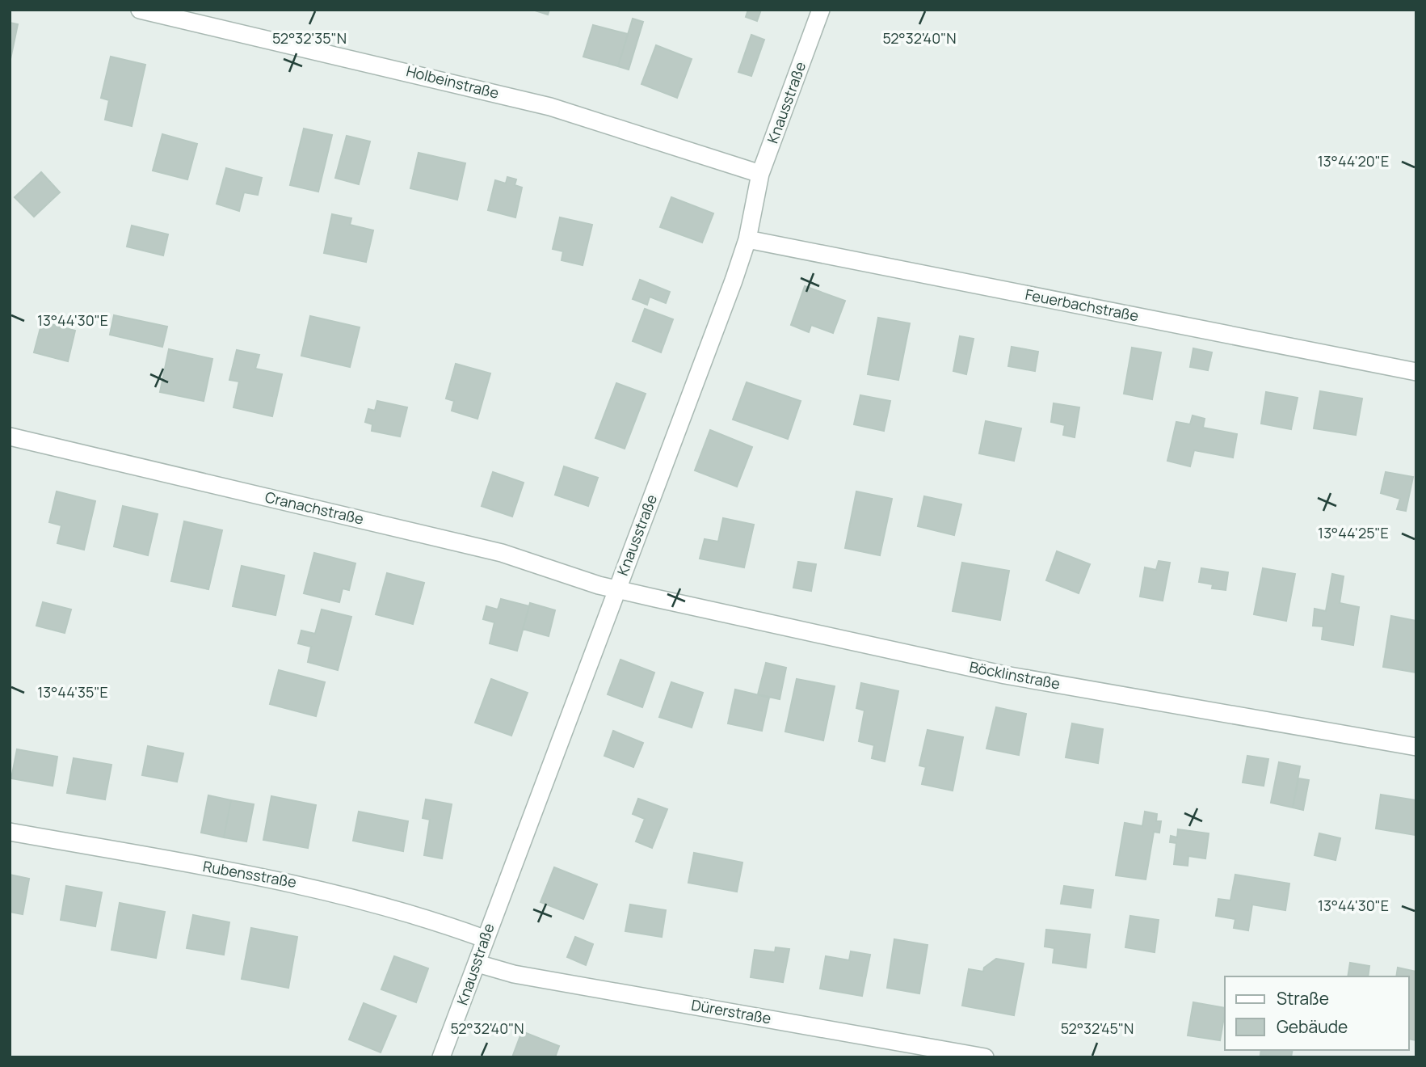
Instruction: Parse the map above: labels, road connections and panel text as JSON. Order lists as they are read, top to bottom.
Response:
{
  "streets": {
    "street": [
      "Holbeinstraße",
      "Knausstraße",
      "Feuerbachstraße",
      "Cranachstraße",
      "Böcklinstraße",
      "Rubensstraße",
      "Dürerstraße"
    ]
  },
  "crossings": [
    ["Holbeinstraße", "Knausstraße"],
    ["Knausstraße", "Feuerbachstraße"],
    ["Knausstraße", "Cranachstraße"],
    ["Knausstraße", "Böcklinstraße"],
    ["Knausstraße", "Rubensstraße"],
    ["Knausstraße", "Dürerstraße"],
    ["Cranachstraße", "Böcklinstraße"]
  ],
  "legend": ["Straße", "Gebäude"],
  "coordinates": [
    "52°32'35\"N",
    "52°32'40\"N",
    "13°44'20\"E",
    "13°44'30\"E",
    "13°44'25\"E",
    "13°44'35\"E",
    "52°32'45\"N"
  ]
}
